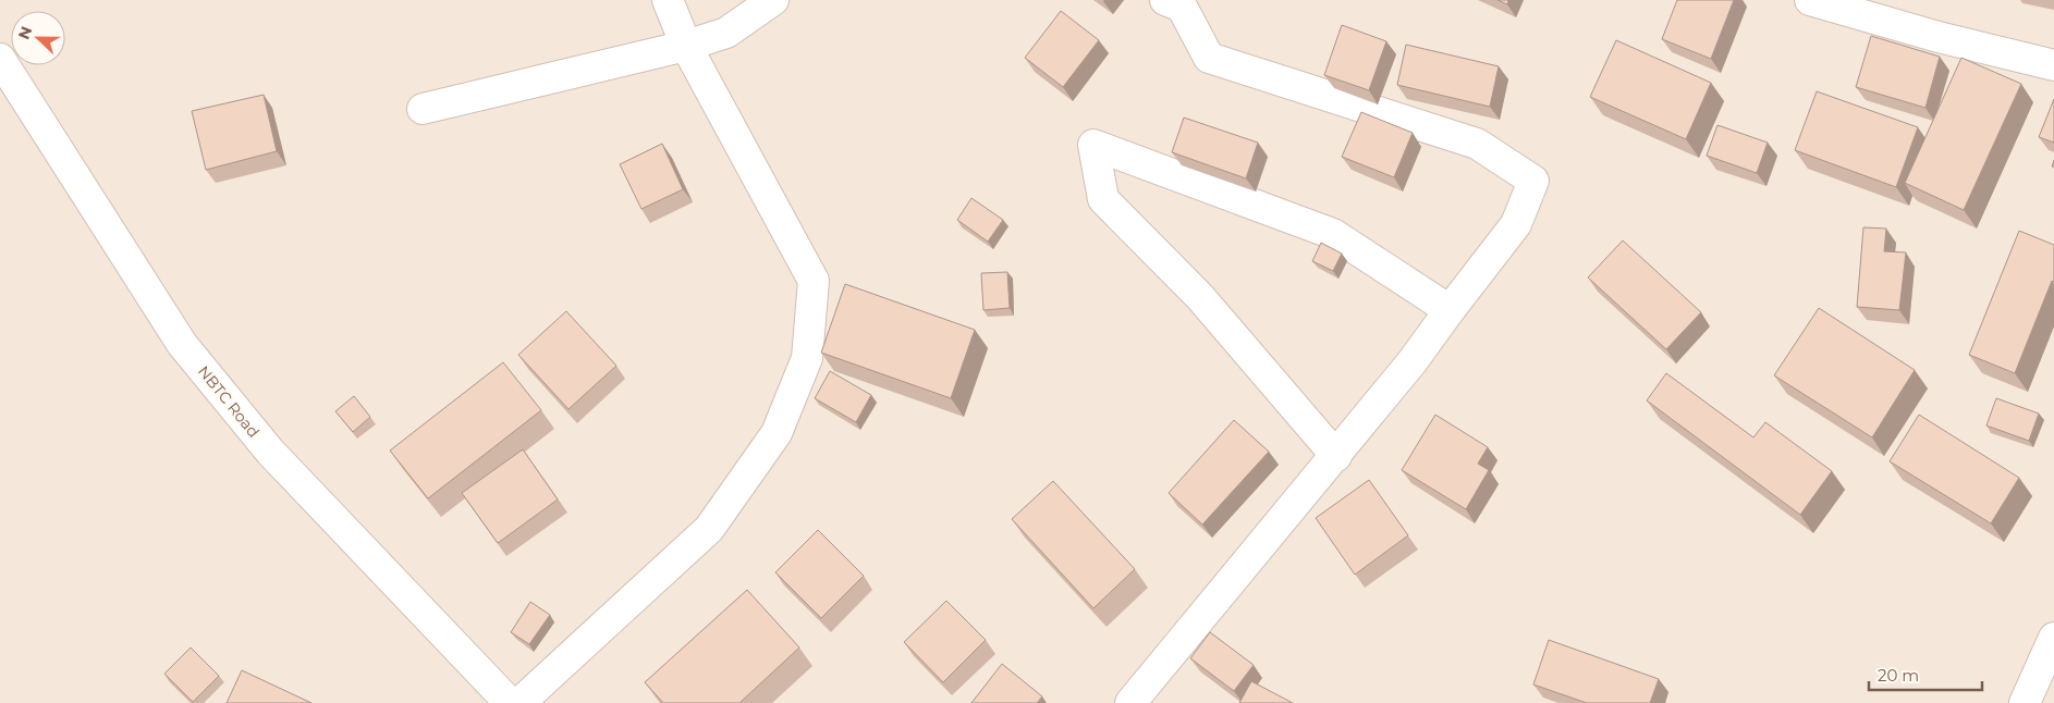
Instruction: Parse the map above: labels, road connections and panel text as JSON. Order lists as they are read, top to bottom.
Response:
{
  "streets": {
    "street": ["NBTC Road"]
  },
  "scale_bar": "20 m",
  "north": "left"
}
